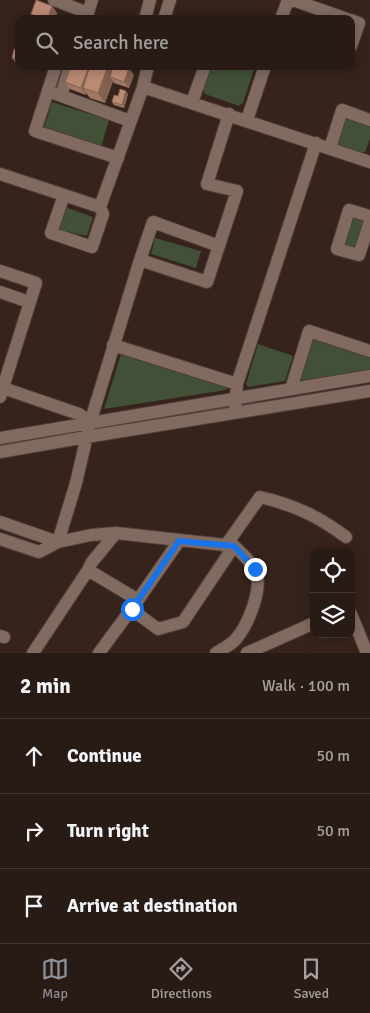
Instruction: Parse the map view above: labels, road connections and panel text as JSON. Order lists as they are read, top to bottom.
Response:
{
  "page": {
    "search": "Search here",
    "heading": ["2 min", "Walk · 100 m"],
    "list": [
      ["Continue", "50 m"],
      ["Turn right", "50 m"],
      "Arrive at destination"
    ],
    "nav": ["Map", "Directions", "Saved"]
  }
}
